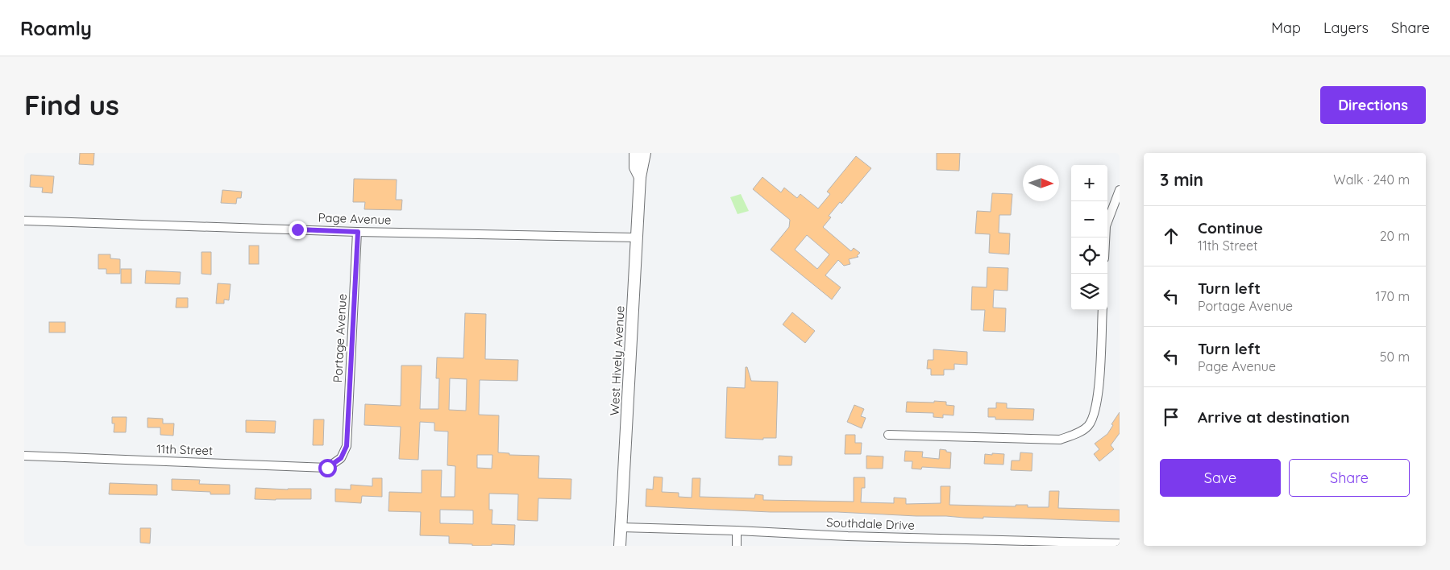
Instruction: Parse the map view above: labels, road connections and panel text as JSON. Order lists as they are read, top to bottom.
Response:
{
  "streets": {
    "street": [
      "Page Avenue",
      "Portage Avenue",
      "West Hively Avenue",
      "11th Street",
      "Southdale Drive"
    ]
  },
  "crossings": [
    ["Page Avenue", "Portage Avenue"],
    ["Page Avenue", "West Hively Avenue"],
    ["Portage Avenue", "11th Street"],
    ["West Hively Avenue", "Southdale Drive"]
  ],
  "north": "right",
  "page": {
    "header": "Roamly",
    "nav": ["Map", "Layers", "Share"],
    "buttons": [
      "Directions",
      ["Save", "Share"]
    ],
    "title": "Find us",
    "heading": ["3 min", "Walk · 240 m"],
    "map_buttons": ["+", "−"],
    "list": [
      ["Continue", "11th Street", "20 m"],
      ["Turn left", "Portage Avenue", "170 m"],
      ["Turn left", "Page Avenue", "50 m"],
      "Arrive at destination"
    ]
  }
}
